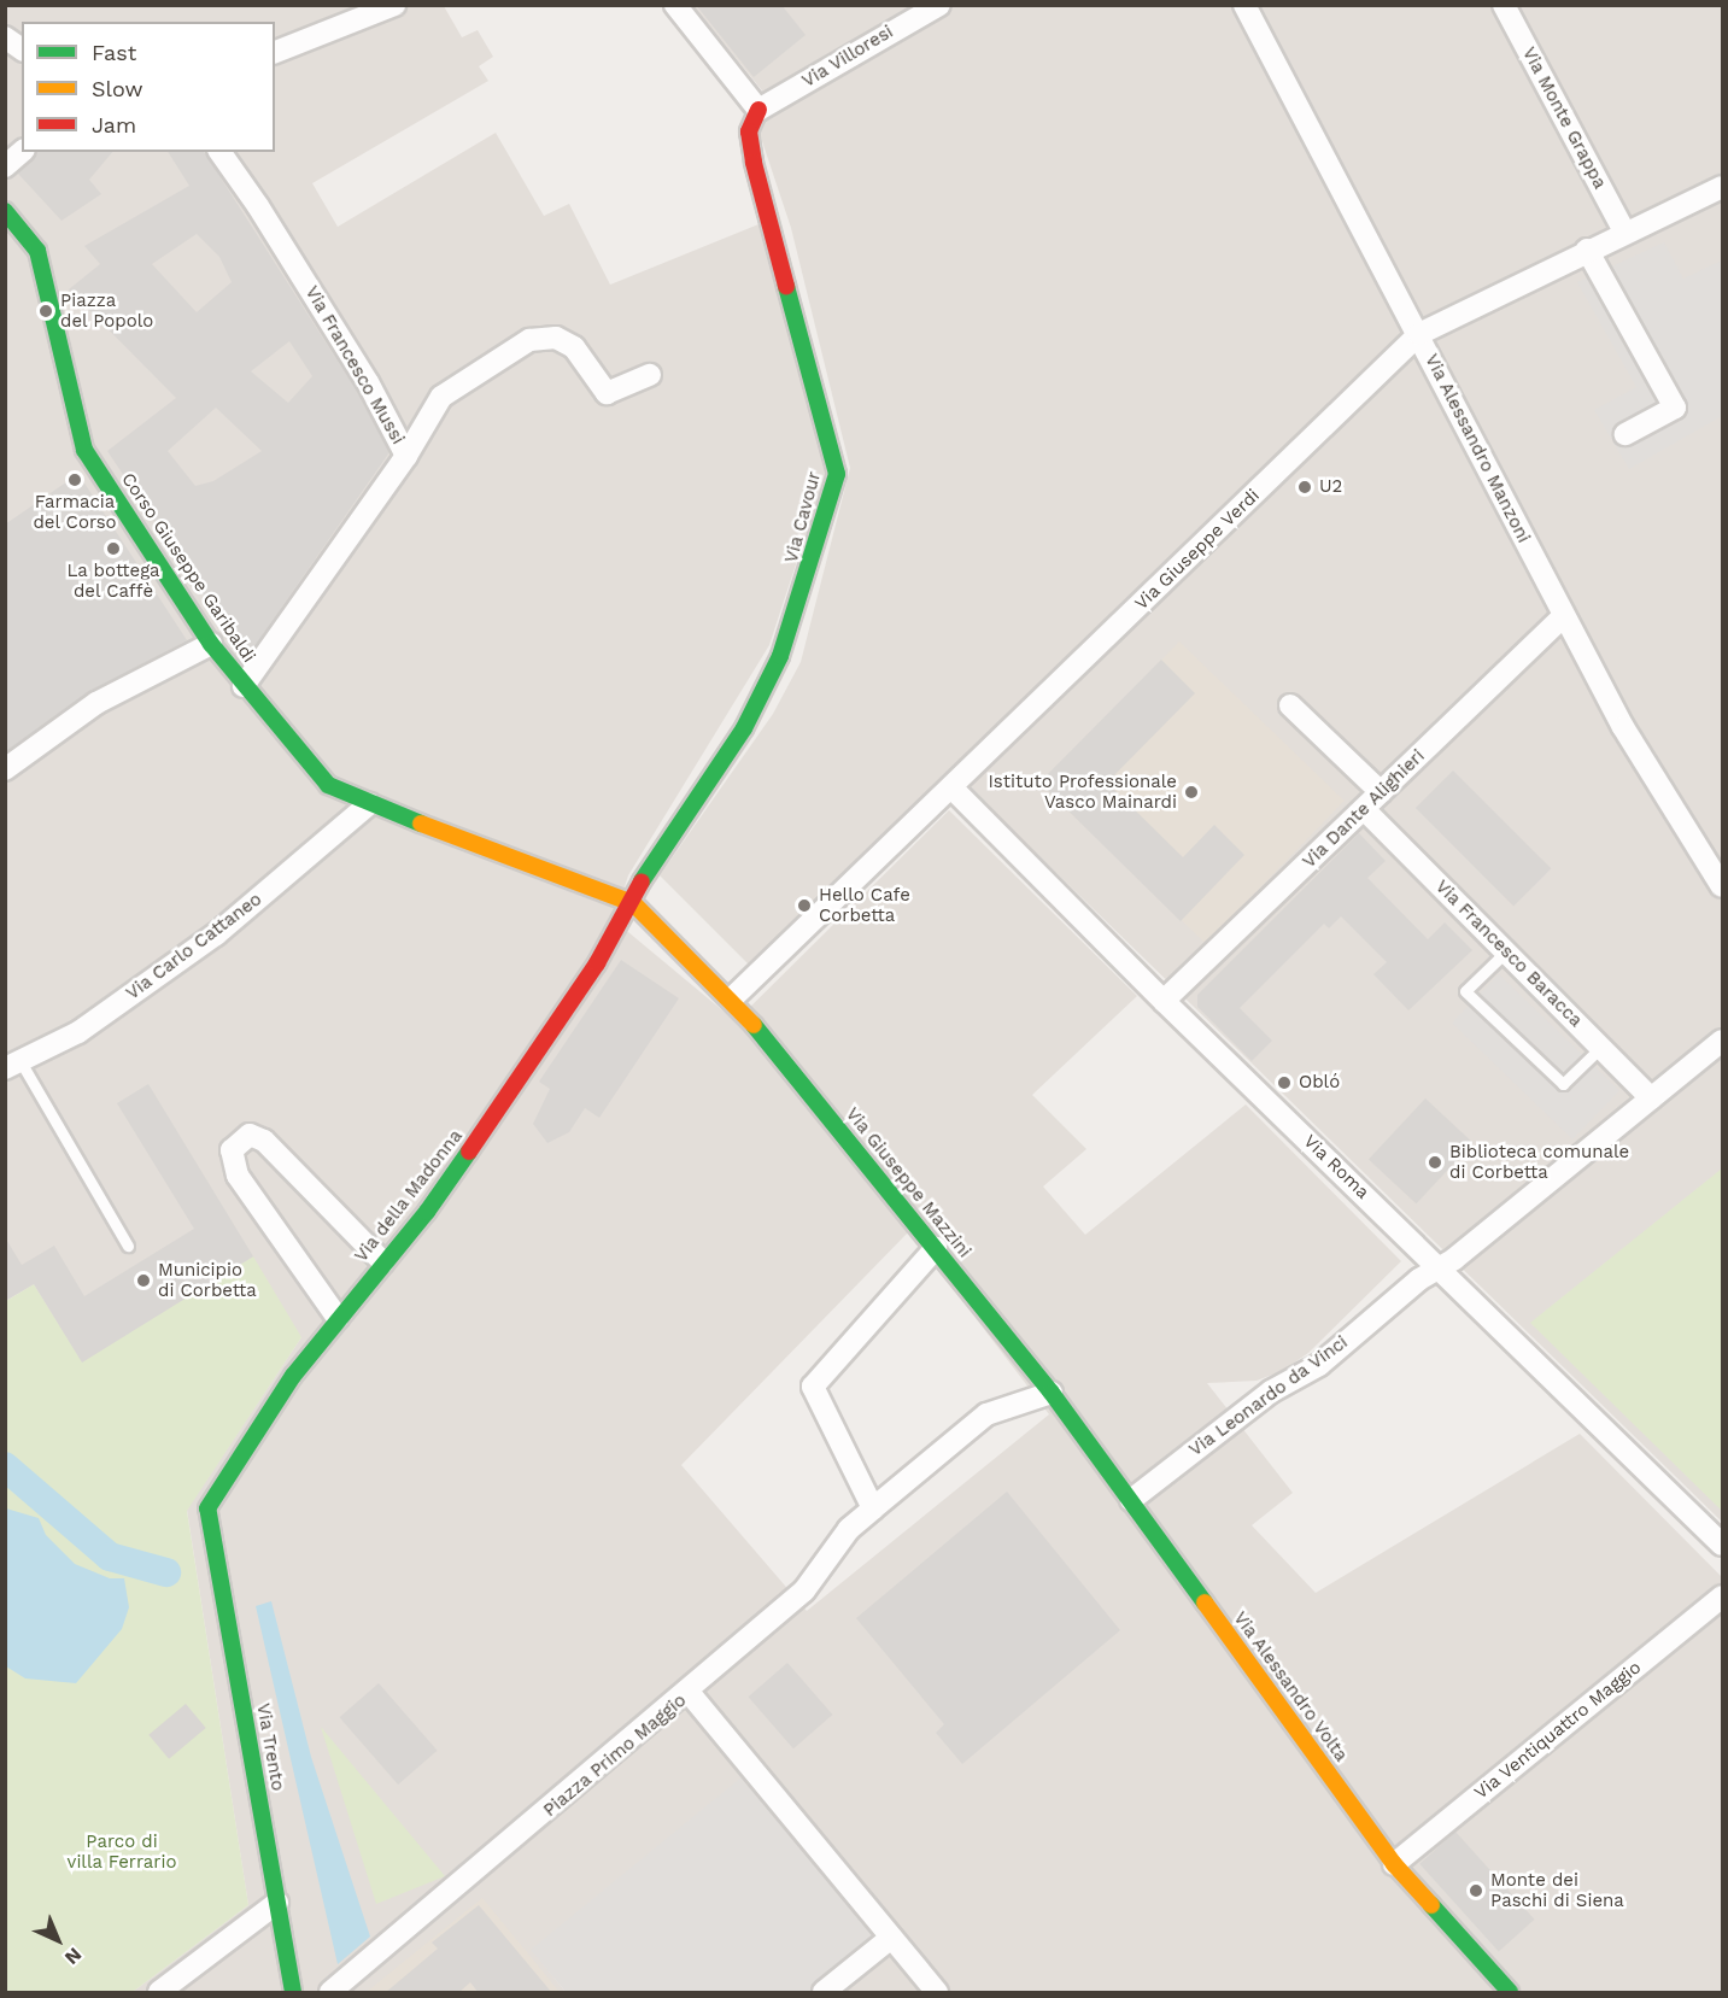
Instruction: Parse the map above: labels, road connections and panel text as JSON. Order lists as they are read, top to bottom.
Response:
{
  "streets": {
    "street": [
      "Via Villoresi",
      "Via Monte Grappa",
      "Via Francesco Mussi",
      "Via Alessandro Manzoni",
      "Via Cavour",
      "Via Giuseppe Verdi",
      "Corso Giuseppe Garibaldi",
      "Via Dante Alighieri",
      "Via Carlo Cattaneo",
      "Via Francesco Baracca",
      "Via Roma",
      "Via Giuseppe Mazzini",
      "Via della Madonna",
      "Via Leonardo da Vinci",
      "Via Alessandro Volta",
      "Via Ventiquattro Maggio",
      "Via Trento",
      "Piazza Primo Maggio"
    ]
  },
  "crossings": [
    ["Via Villoresi", "Via Cavour"],
    ["Via Monte Grappa", "Via Giuseppe Verdi"],
    ["Via Francesco Mussi", "Corso Giuseppe Garibaldi"],
    ["Via Alessandro Manzoni", "Via Giuseppe Verdi"],
    ["Via Alessandro Manzoni", "Via Dante Alighieri"],
    ["Via Cavour", "Corso Giuseppe Garibaldi"],
    ["Via Cavour", "Via Giuseppe Mazzini"],
    ["Via Cavour", "Via della Madonna"],
    ["Via Giuseppe Verdi", "Via Roma"],
    ["Via Giuseppe Verdi", "Via Giuseppe Mazzini"],
    ["Corso Giuseppe Garibaldi", "Via Carlo Cattaneo"],
    ["Corso Giuseppe Garibaldi", "Via Giuseppe Mazzini"],
    ["Corso Giuseppe Garibaldi", "Via della Madonna"],
    ["Via Dante Alighieri", "Via Francesco Baracca"],
    ["Via Dante Alighieri", "Via Roma"],
    ["Via Francesco Baracca", "Via Leonardo da Vinci"],
    ["Via Roma", "Via Leonardo da Vinci"],
    ["Via Giuseppe Mazzini", "Via della Madonna"],
    ["Via Giuseppe Mazzini", "Via Alessandro Volta"],
    ["Via della Madonna", "Via Trento"],
    ["Via Leonardo da Vinci", "Via Alessandro Volta"],
    ["Via Alessandro Volta", "Via Ventiquattro Maggio"]
  ],
  "parks": ["Parco di villa Ferrario"],
  "places": [
    "Piazza del Popolo",
    "Farmacia del Corso",
    "U2",
    "La bottega del Caffè",
    "Istituto Professionale Vasco Mainardi",
    "Hello Cafe Corbetta",
    "Obló",
    "Biblioteca comunale di Corbetta",
    "Municipio di Corbetta",
    "Monte dei Paschi di Siena"
  ],
  "legend": ["Fast", "Slow", "Jam"],
  "north": "bottom right"
}
